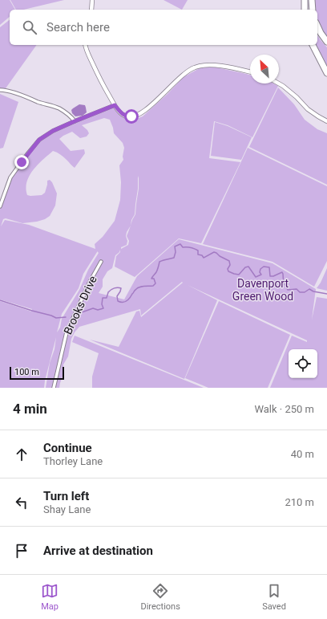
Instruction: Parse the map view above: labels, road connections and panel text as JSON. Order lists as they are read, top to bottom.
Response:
{
  "streets": {
    "street": ["Brooks Drive"]
  },
  "parks": ["Davenport Green Wood"],
  "scale_bar": "100 m",
  "north": "top left",
  "page": {
    "search": "Search here",
    "scale": "100 m",
    "heading": ["4 min", "Walk · 250 m"],
    "list": [
      ["Continue", "Thorley Lane", "40 m"],
      ["Turn left", "Shay Lane", "210 m"],
      "Arrive at destination"
    ],
    "nav": ["Map", "Directions", "Saved"]
  }
}
